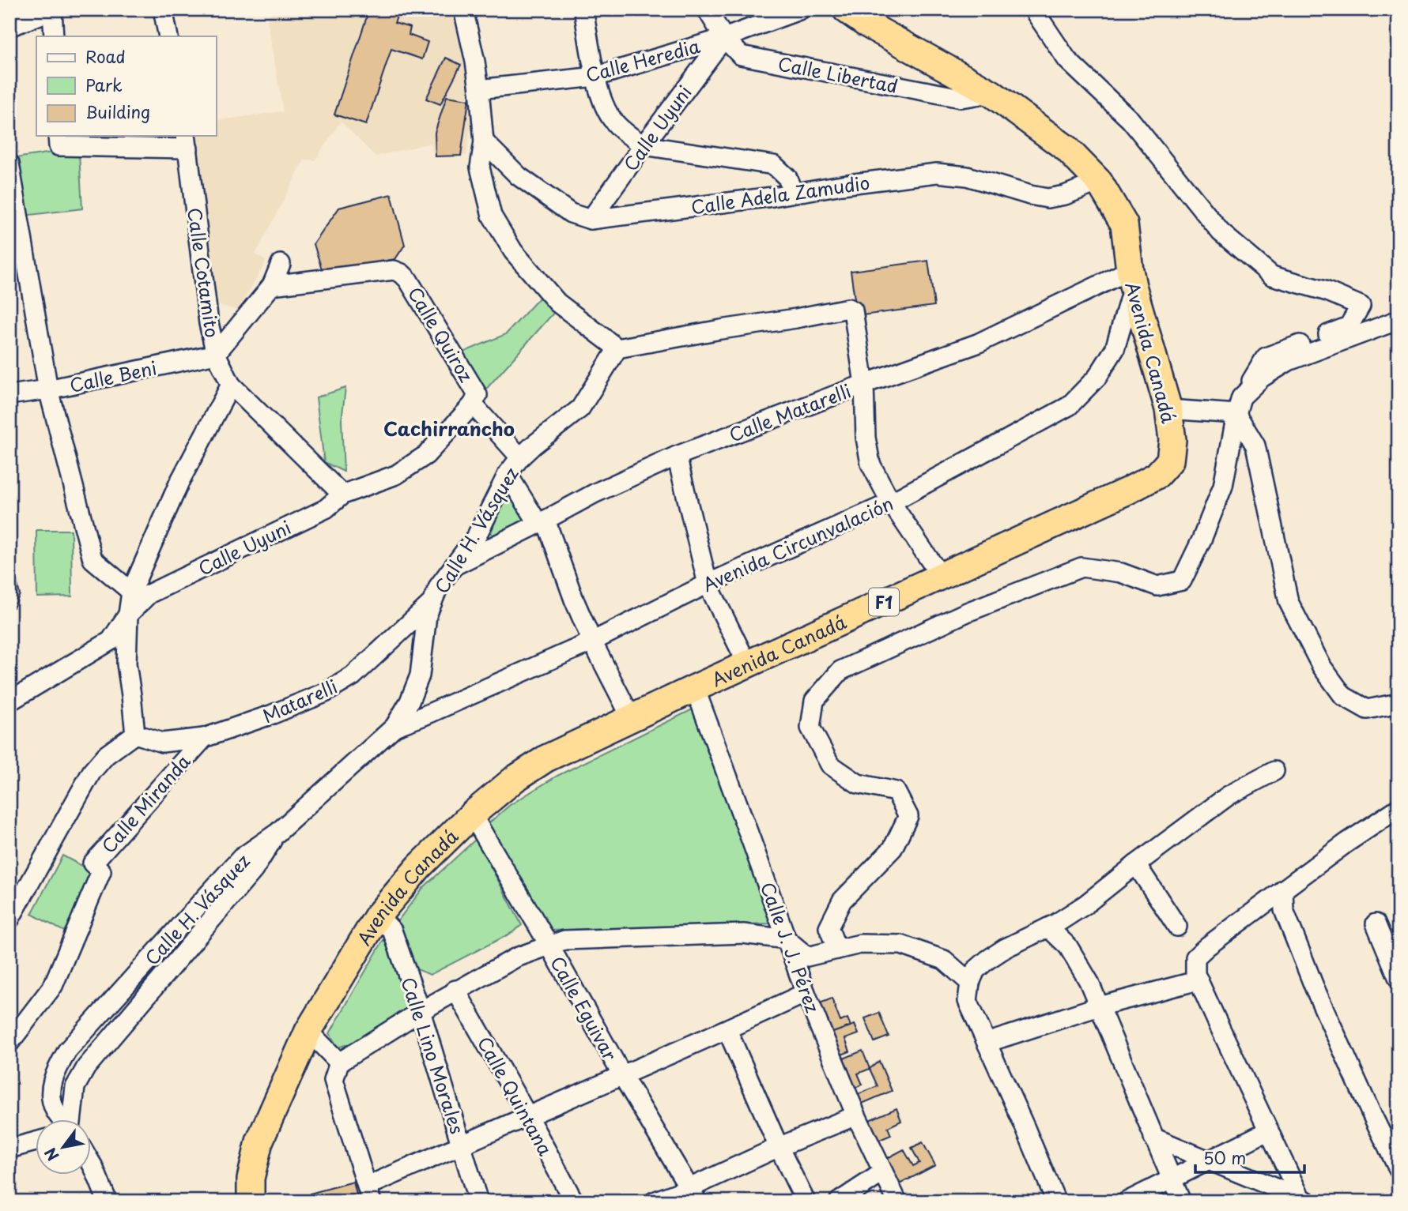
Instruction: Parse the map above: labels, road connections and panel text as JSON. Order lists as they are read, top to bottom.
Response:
{
  "streets": {
    "highway": ["Avenida Canadá", "F1"],
    "street": [
      "Calle Heredia",
      "Calle Libertad",
      "Calle Uyuni",
      "Calle Adela Zamudio",
      "Calle Cotamito",
      "Calle Quiroz",
      "Calle Beni",
      "Calle Matarelli",
      "Calle H. Vásquez",
      "Avenida Circunvalación",
      "Matarelli",
      "Calle Miranda",
      "Calle J. J. Pérez",
      "Calle Eguivar",
      "Calle Lino Morales",
      "Calle Quintana"
    ]
  },
  "crossings": [
    ["Calle Heredia", "Calle Libertad"],
    ["Calle Heredia", "Calle Uyuni"],
    ["Calle Libertad", "Calle Uyuni"],
    ["Calle Libertad", "Avenida Canadá"],
    ["Calle Uyuni", "Calle Adela Zamudio"],
    ["Calle Uyuni", "Calle Cotamito"],
    ["Calle Uyuni", "Calle Quiroz"],
    ["Calle Adela Zamudio", "Avenida Canadá"],
    ["Calle Cotamito", "Calle Beni"],
    ["Calle Quiroz", "Calle H. Vásquez"],
    ["Avenida Canadá", "Calle Matarelli"],
    ["Avenida Canadá", "Avenida Circunvalación"],
    ["Avenida Canadá", "Calle J. J. Pérez"],
    ["Avenida Canadá", "Calle Eguivar"],
    ["Avenida Canadá", "Calle Lino Morales"],
    ["Calle Matarelli", "Calle H. Vásquez"],
    ["Calle Matarelli", "Avenida Circunvalación"],
    ["Calle H. Vásquez", "Avenida Circunvalación"],
    ["Calle H. Vásquez", "Matarelli"],
    ["Matarelli", "Calle Miranda"]
  ],
  "districts": ["Cachirrancho"],
  "legend": ["Road", "Park", "Building"],
  "scale_bar": "50 m",
  "north": "bottom left"
}
